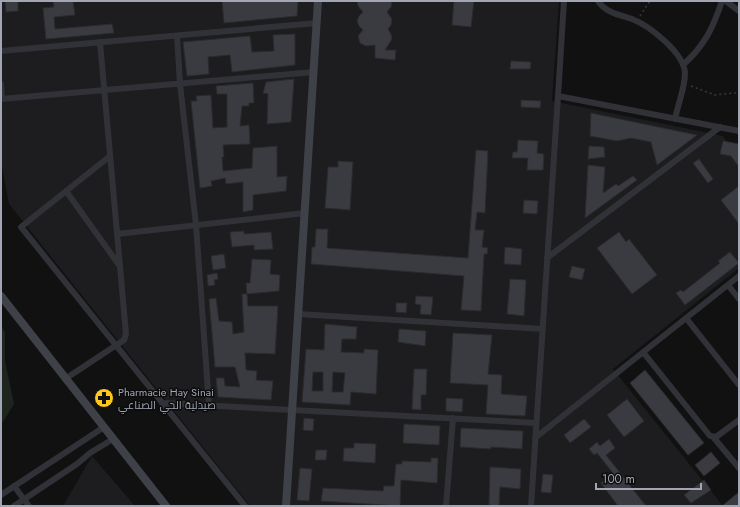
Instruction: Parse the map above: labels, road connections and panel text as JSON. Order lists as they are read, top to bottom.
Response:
{
  "places": {
    "pharmacy": ["Pharmacie Hay Sinai صيدلية الحي الصناعي"]
  },
  "scale_bar": "100 m"
}
